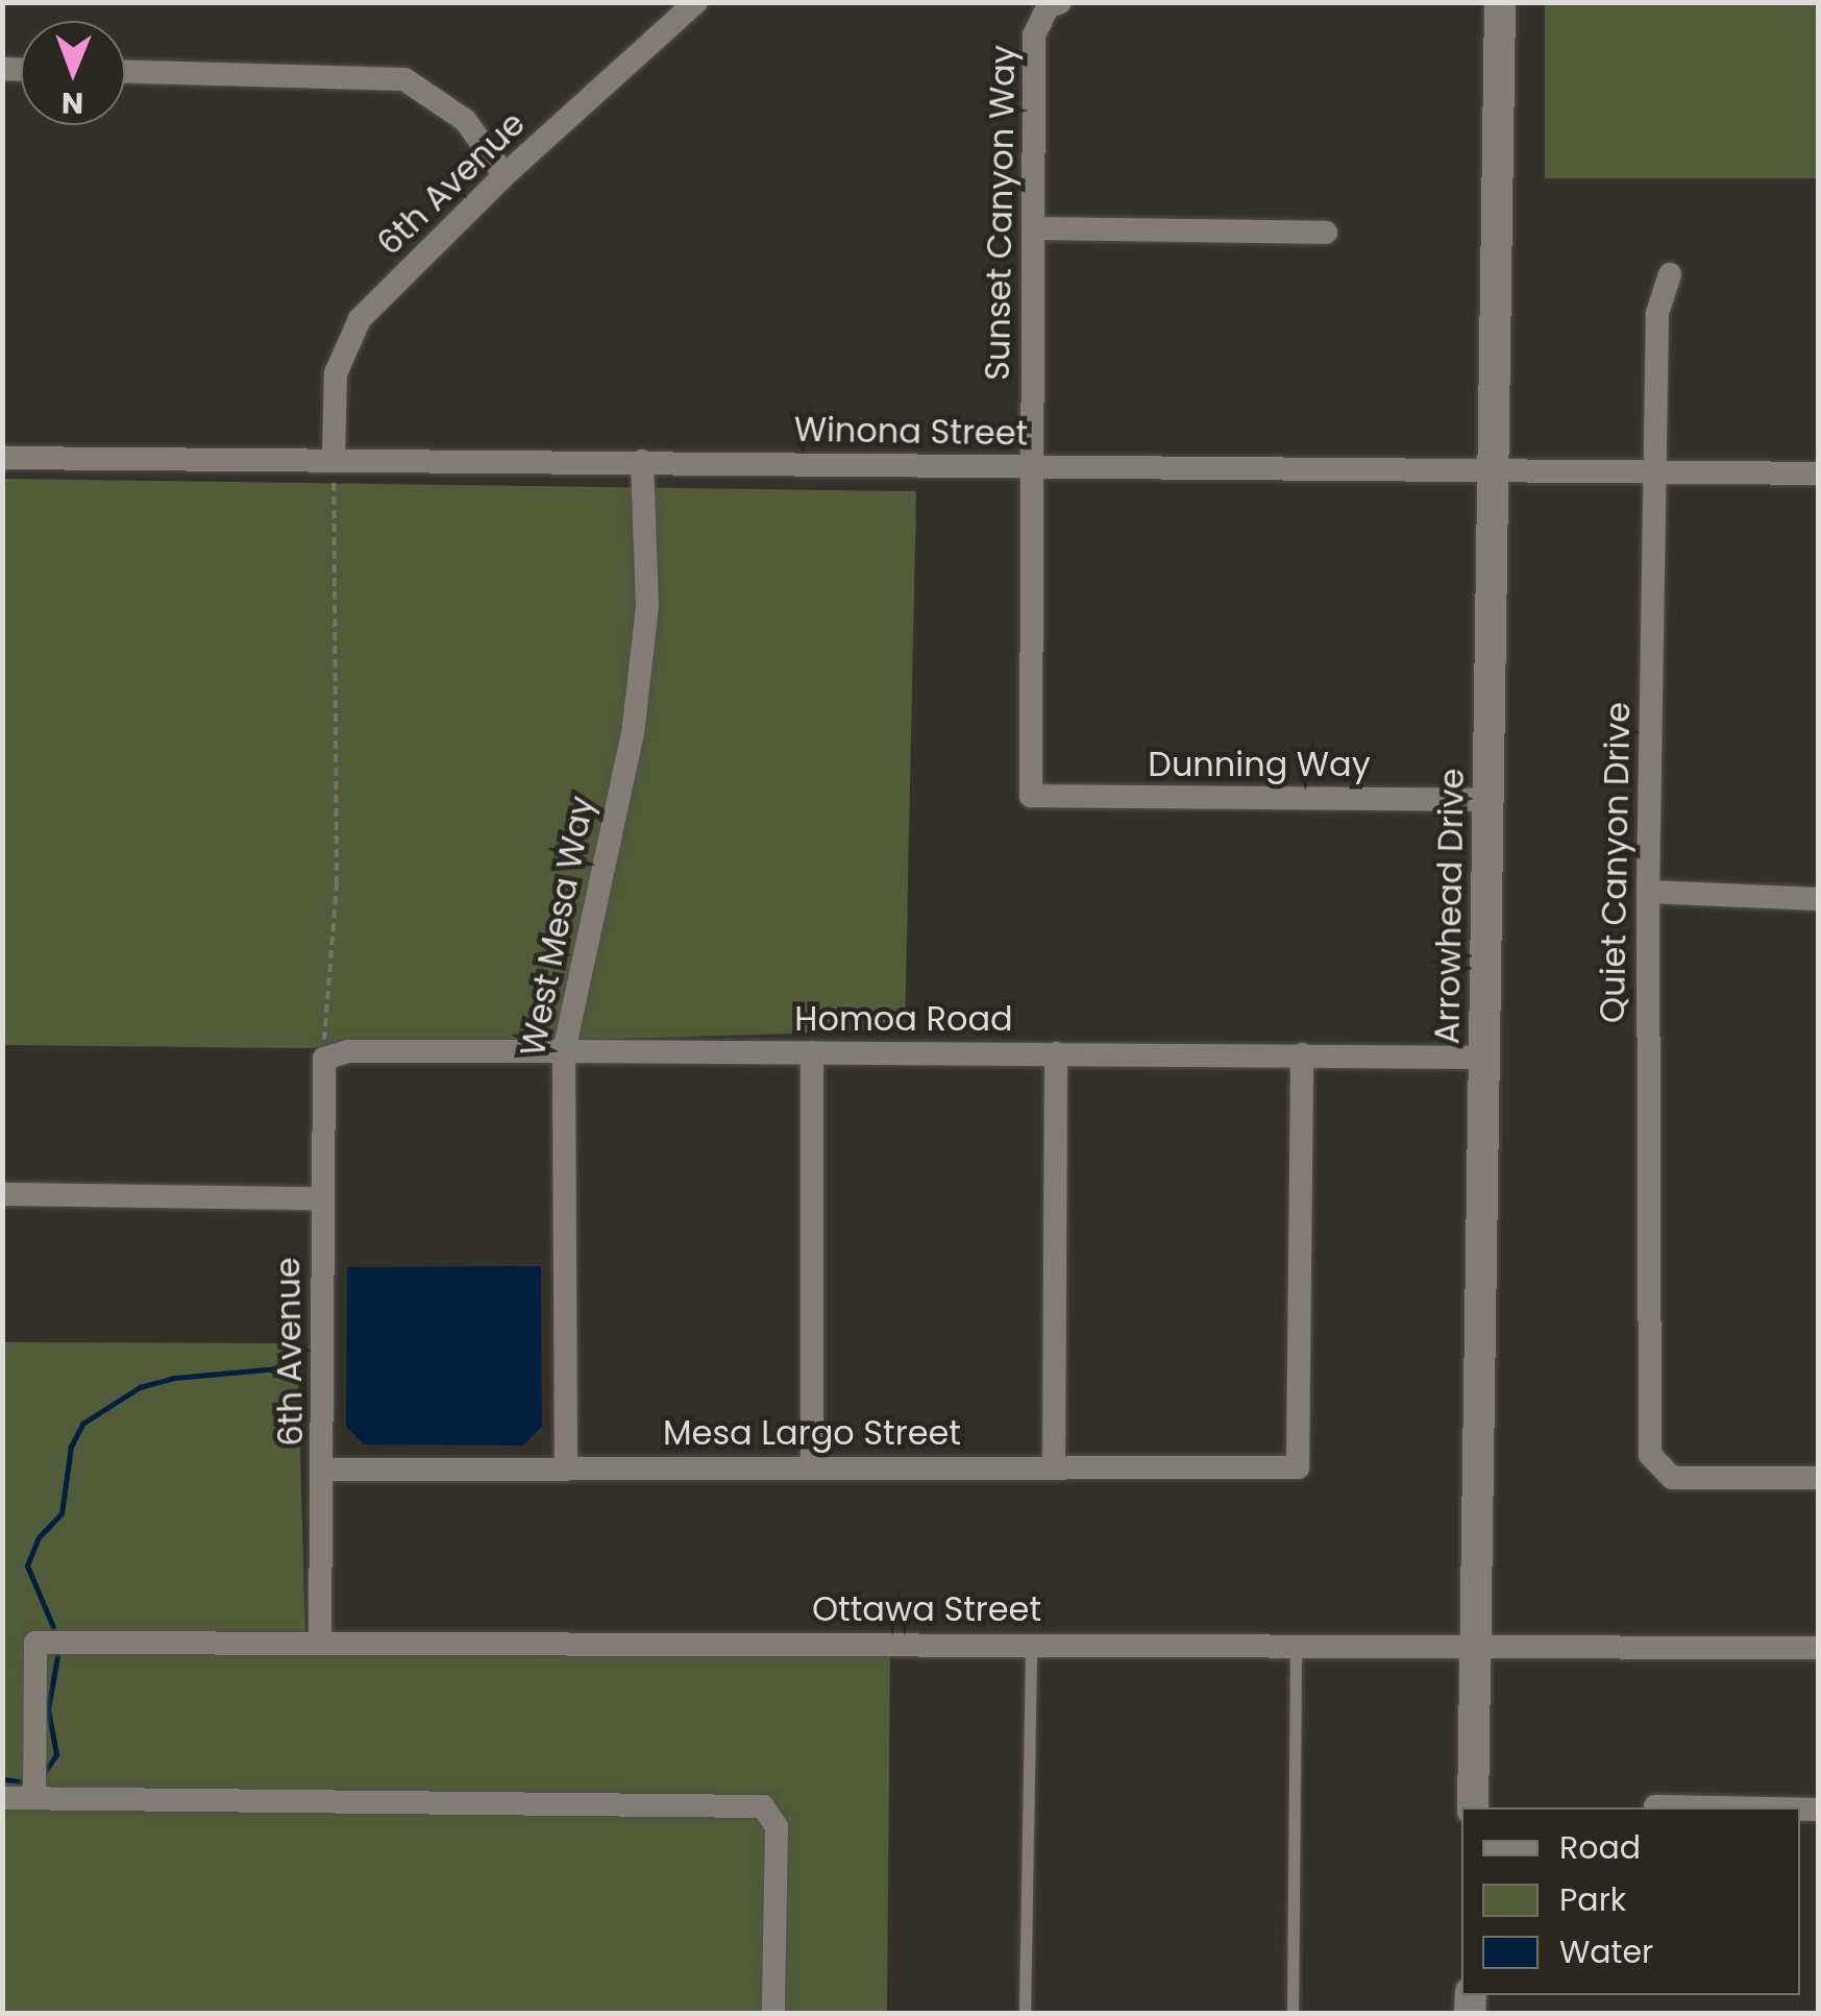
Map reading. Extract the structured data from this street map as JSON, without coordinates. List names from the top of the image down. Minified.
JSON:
{"streets":{"main road":["Arrowhead Drive"],"street":["6th Avenue","Sunset Canyon Way","Winona Street","Dunning Way","Quiet Canyon Drive","West Mesa Way","Homoa Road","Mesa Largo Street","Ottawa Street"]},"crossings":[["6th Avenue","Winona Street"],["6th Avenue","Homoa Road"],["6th Avenue","Mesa Largo Street"],["6th Avenue","Ottawa Street"],["Sunset Canyon Way","Winona Street"],["Sunset Canyon Way","Dunning Way"],["Winona Street","Quiet Canyon Drive"],["Winona Street","Arrowhead Drive"],["Winona Street","West Mesa Way"],["Dunning Way","Arrowhead Drive"],["Arrowhead Drive","Homoa Road"],["Arrowhead Drive","Ottawa Street"],["West Mesa Way","Homoa Road"],["West Mesa Way","Mesa Largo Street"],["Homoa Road","Mesa Largo Street"]],"legend":["Road","Park","Water"],"north":"bottom"}
